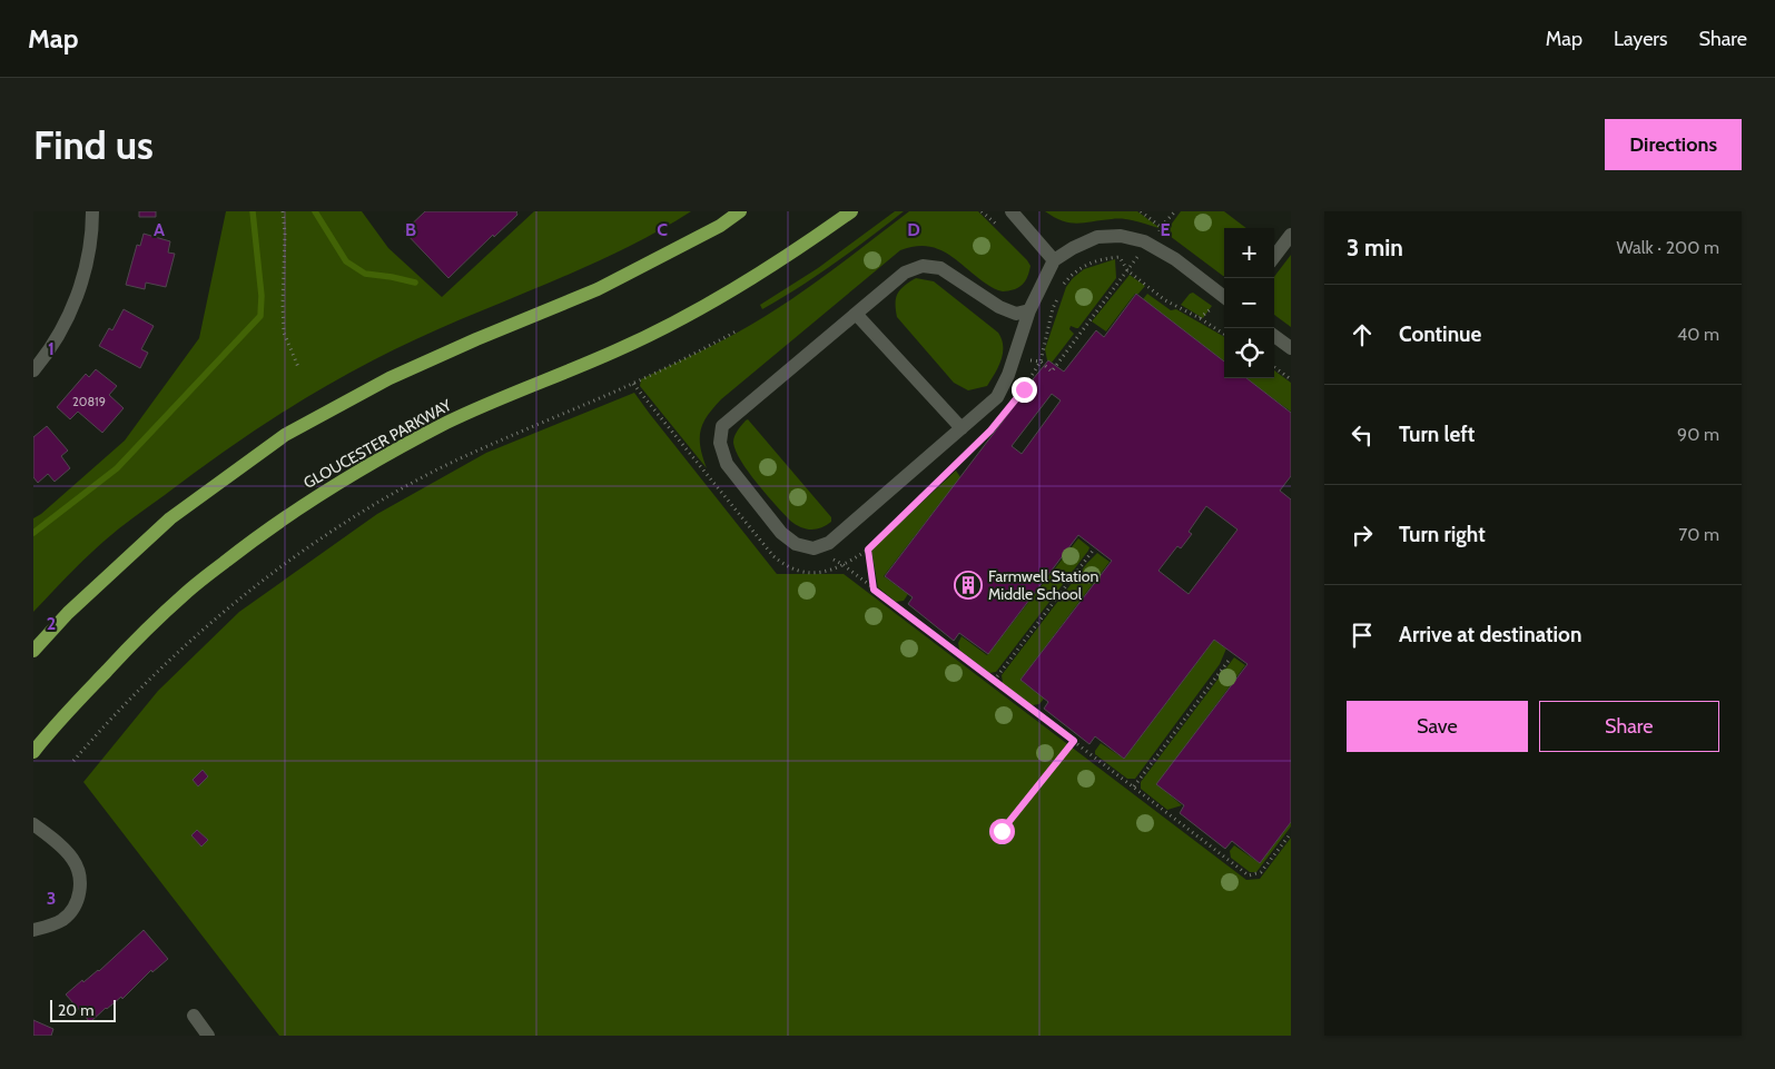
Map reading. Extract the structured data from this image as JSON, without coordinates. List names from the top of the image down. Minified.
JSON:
{"streets":{"main road":["GLOUCESTER PARKWAY"]},"places":{"building":["Farmwell Station Middle School"]},"house_numbers":["20819"],"scale_bar":"20 m","page":{"header":"Map","nav":["Map","Layers","Share"],"buttons":["Directions",["Save","Share"]],"title":"Find us","heading":["3 min","Walk · 200 m"],"map_buttons":["+","−"],"list":[["Continue","40 m"],["Turn left","90 m"],["Turn right","70 m"],"Arrive at destination"],"scale":"20 m"},"grid":{"columns":["A","B","C","D","E"],"rows":["1","2","3"]}}
